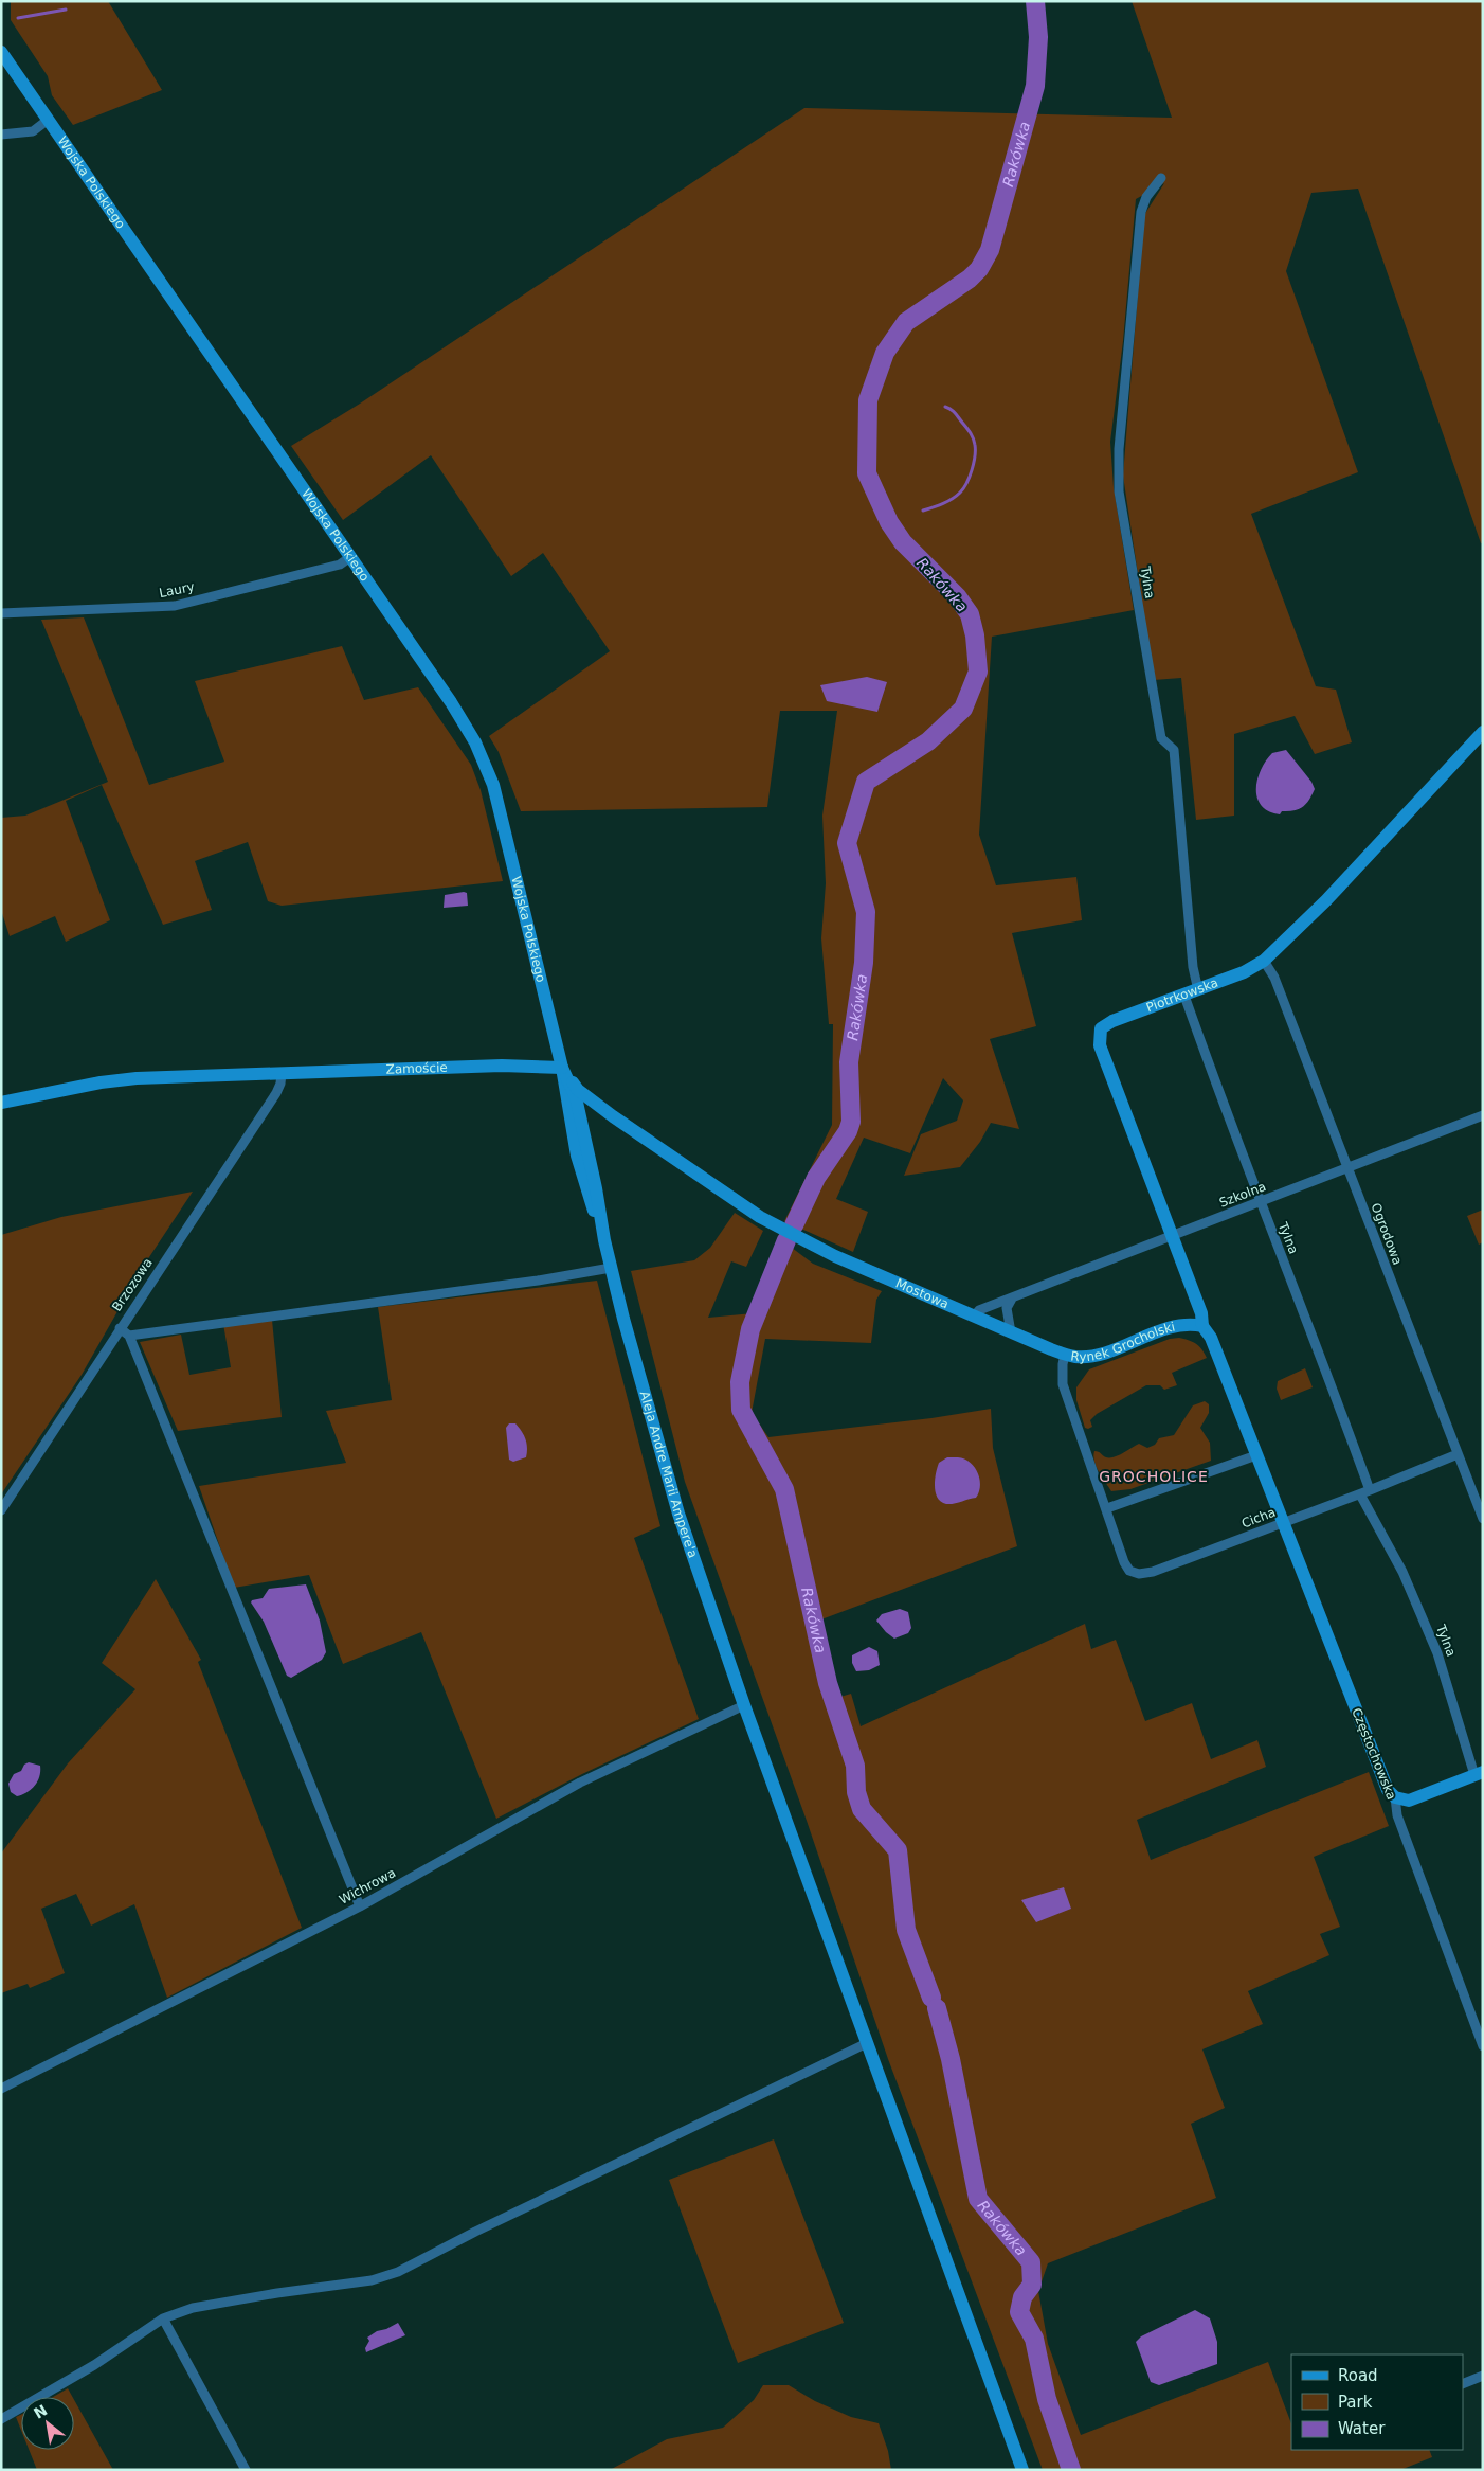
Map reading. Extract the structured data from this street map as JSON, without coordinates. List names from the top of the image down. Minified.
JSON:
{"streets":{"street":["Wojska Polskiego","Tylna","Laury","Piotrkowska","Zamoście","Szkolna","Ogrodowa","Brzozowa","Mostowa","Rynek Grocholski","Aleja Andre Marii Ampere'a","Cicha","Częstochowska","Wichrowa"]},"crossings":[["Wojska Polskiego","Laury"],["Wojska Polskiego","Zamoście"],["Wojska Polskiego","Aleja Andre Marii Ampere'a"],["Tylna","Piotrkowska"],["Tylna","Szkolna"],["Tylna","Cicha"],["Piotrkowska","Szkolna"],["Piotrkowska","Ogrodowa"],["Piotrkowska","Rynek Grocholski"],["Zamoście","Brzozowa"],["Zamoście","Aleja Andre Marii Ampere'a"],["Szkolna","Ogrodowa"],["Szkolna","Mostowa"],["Ogrodowa","Cicha"],["Mostowa","Rynek Grocholski"],["Rynek Grocholski","Cicha"],["Aleja Andre Marii Ampere'a","Wichrowa"],["Cicha","Częstochowska"]],"districts":["GROCHOLICE"],"water":["Rakówka"],"legend":["Road","Park","Water"],"north":"top left"}
